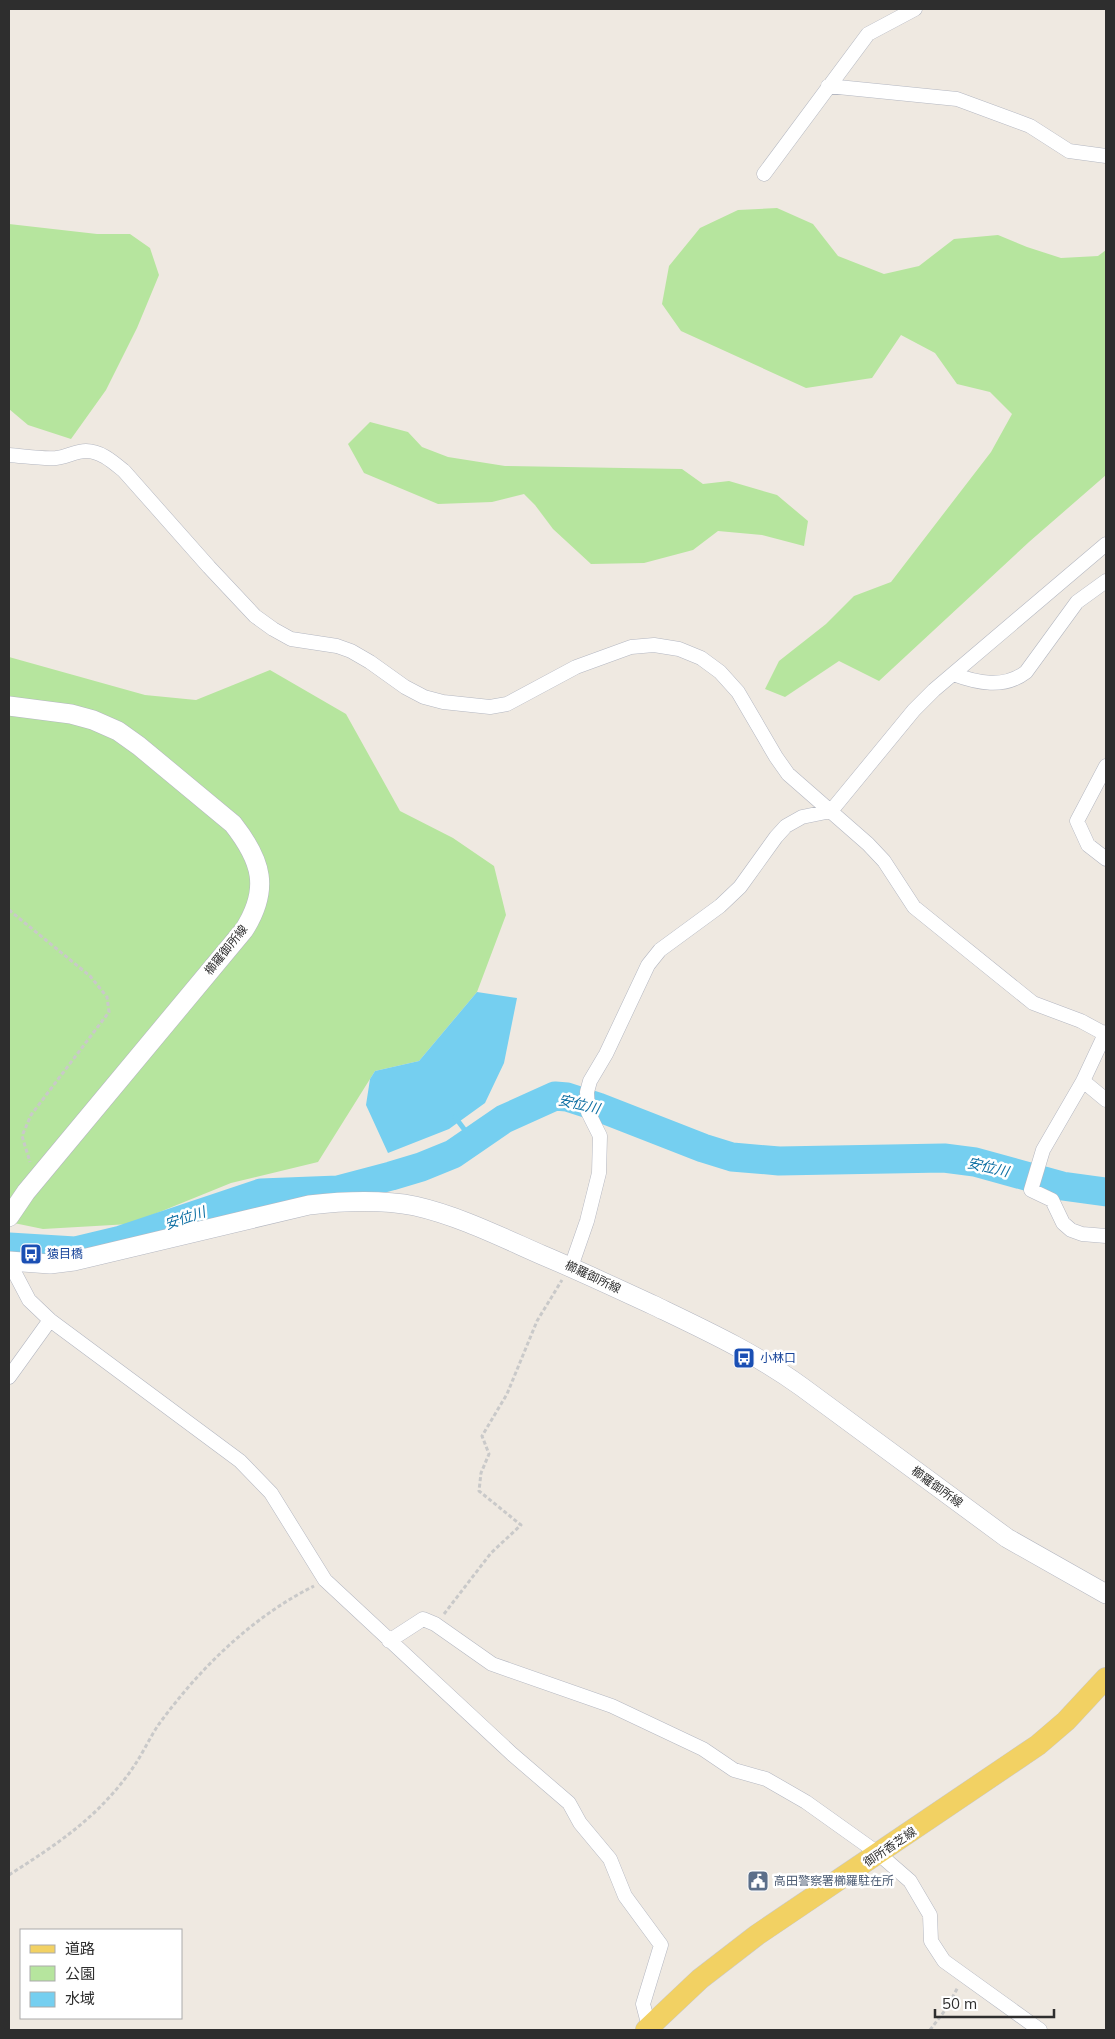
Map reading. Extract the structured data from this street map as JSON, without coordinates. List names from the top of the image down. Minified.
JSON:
{"streets":{"main road":["櫛羅御所線","御所香芝線"]},"water":["安位川"],"places":{"bus stop":["猿目橋","小林口"],"public building":["高田警察署櫛羅駐在所"]},"legend":["道路","公園","水域"],"scale_bar":"50 m"}
